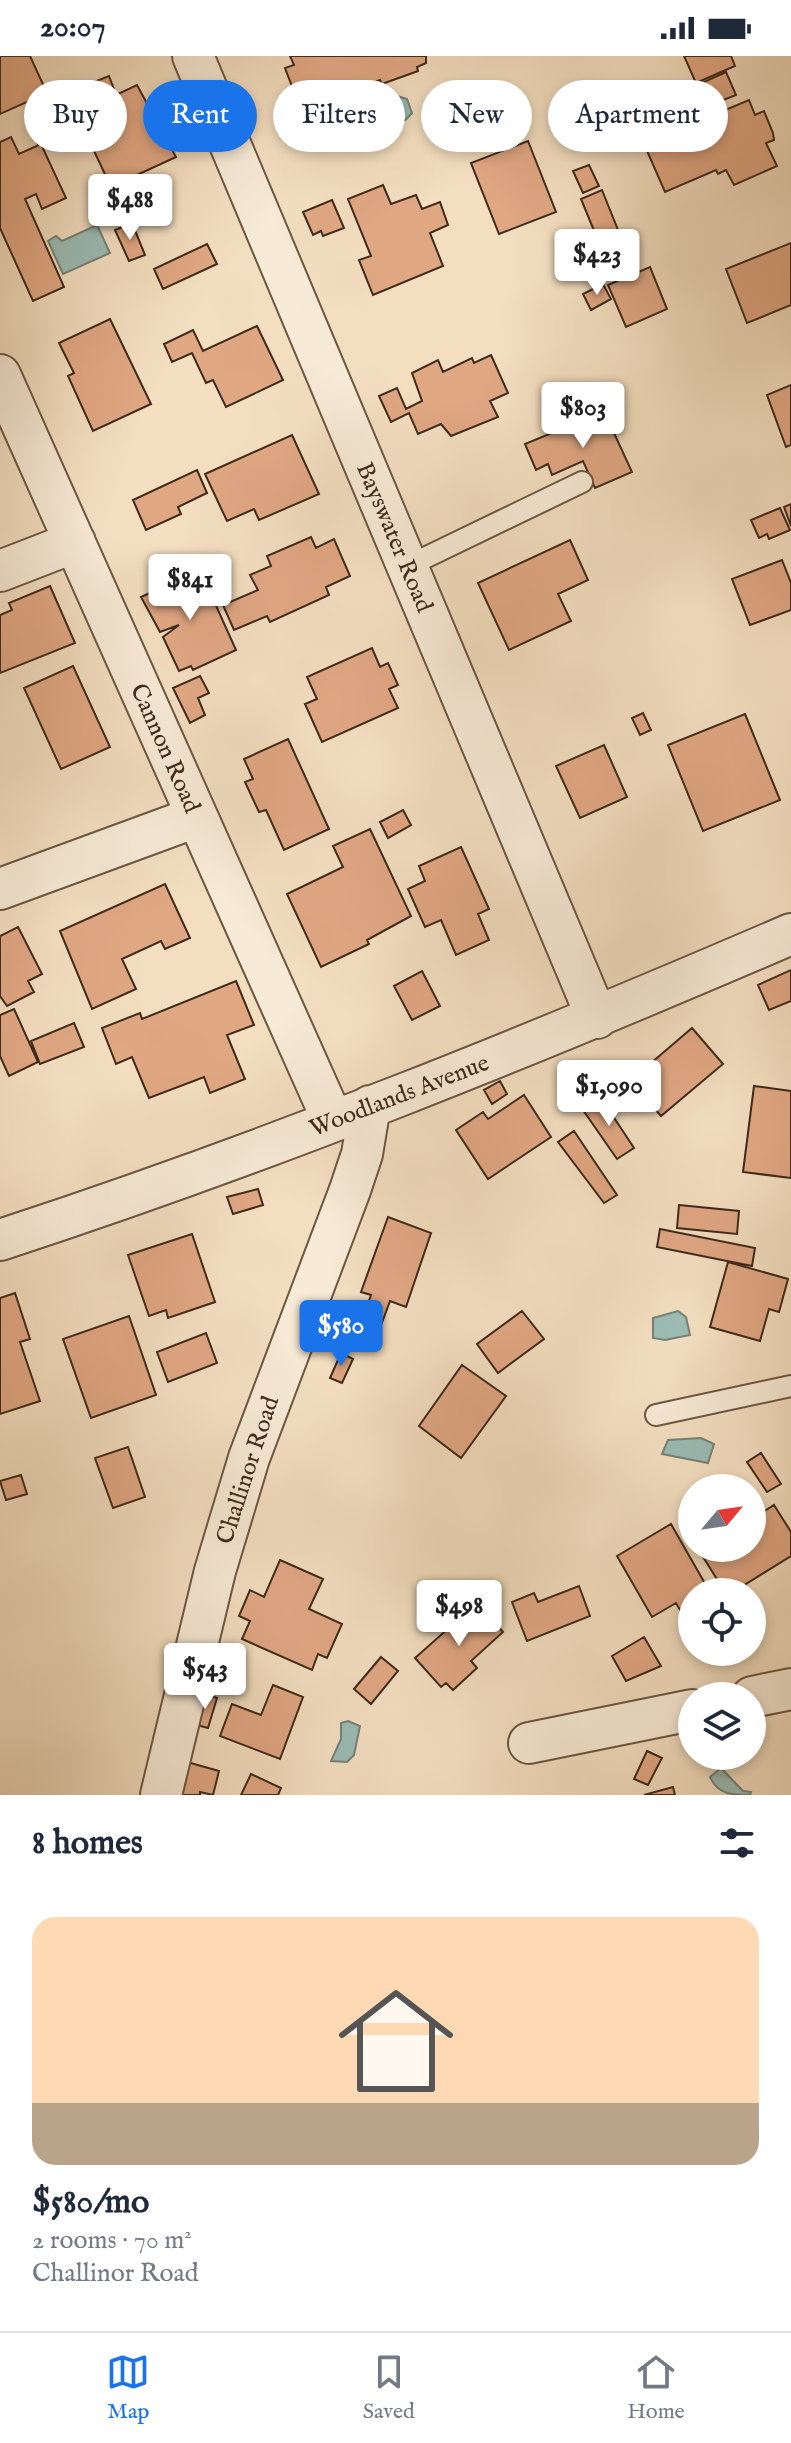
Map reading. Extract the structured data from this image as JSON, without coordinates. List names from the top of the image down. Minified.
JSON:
{"streets":{"street":["Bayswater Road","Cannon Road","Woodlands Avenue","Challinor Road"]},"crossings":[["Bayswater Road","Woodlands Avenue"],["Cannon Road","Woodlands Avenue"],["Woodlands Avenue","Challinor Road"]],"north":"top right","page":{"status":"20:07","chip":["Buy","Rent","Filters","New","Apartment"],"price":["$488","$423","$803","$841","$1,090","$580","$498","$543"],"heading":"8 homes","list":[{"name":"$580/mo","note":"2 rooms · 70 m² · Challinor Road"}],"tabs":["Map","Saved","Home"]}}
